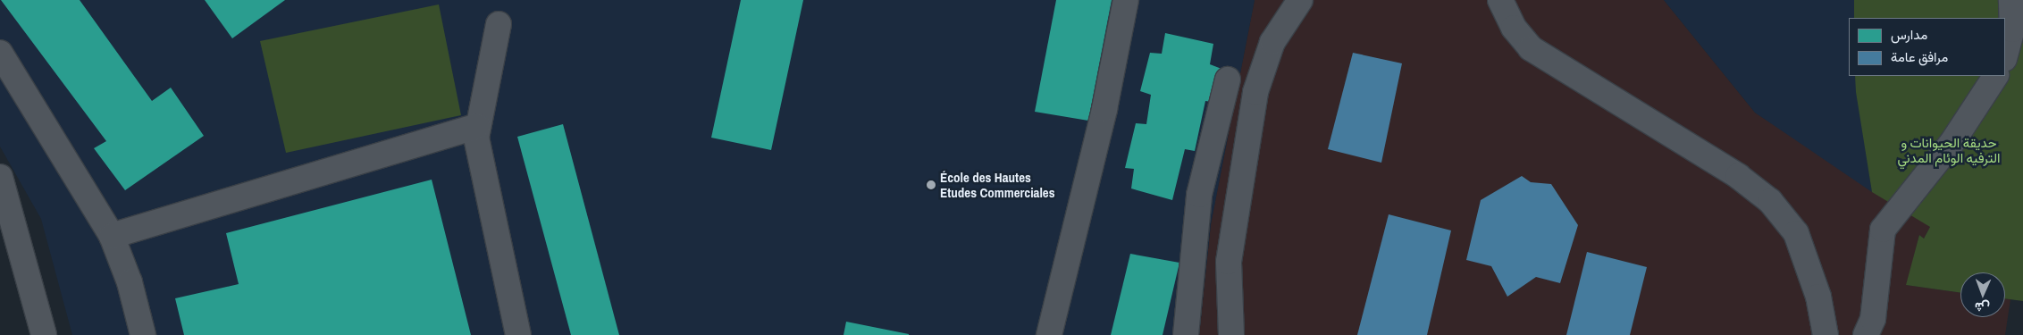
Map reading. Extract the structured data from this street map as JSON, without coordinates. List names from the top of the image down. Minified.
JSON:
{"parks":["حديقة الحيوانات و الترفيه الوئام المدني"],"places":["École des Hautes Etudes Commerciales"],"legend":["مدارس","مرافق عامة"],"north":"bottom"}
